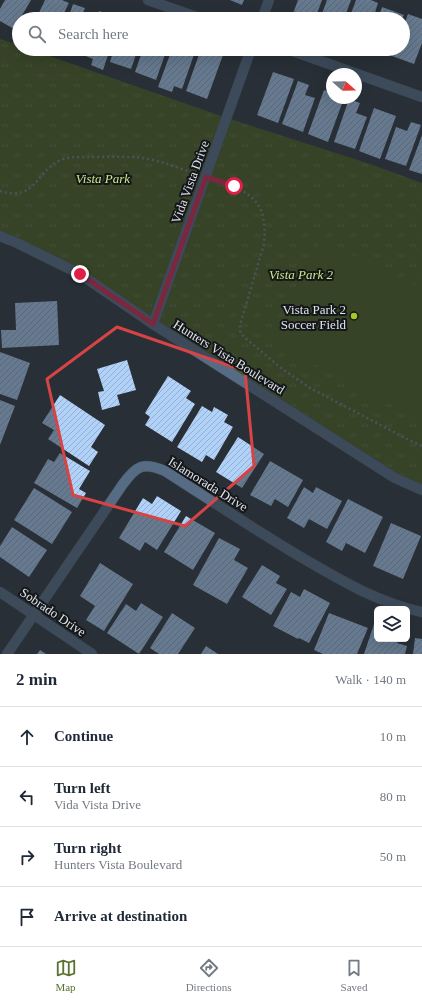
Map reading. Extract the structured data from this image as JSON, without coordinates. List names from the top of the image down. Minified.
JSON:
{"streets":{"street":["Vida Vista Drive","Hunters Vista Boulevard","Islamorada Drive","Sobrado Drive"]},"crossings":[["Vida Vista Drive","Hunters Vista Boulevard"],["Islamorada Drive","Sobrado Drive"]],"parks":["Vista Park","Vista Park 2"],"places":["Vista Park 2 Soccer Field"],"north":"right","page":{"search":"Search here","heading":["2 min","Walk · 140 m"],"list":[["Continue","10 m"],["Turn left","Vida Vista Drive","80 m"],["Turn right","Hunters Vista Boulevard","50 m"],"Arrive at destination"],"nav":["Map","Directions","Saved"]}}
